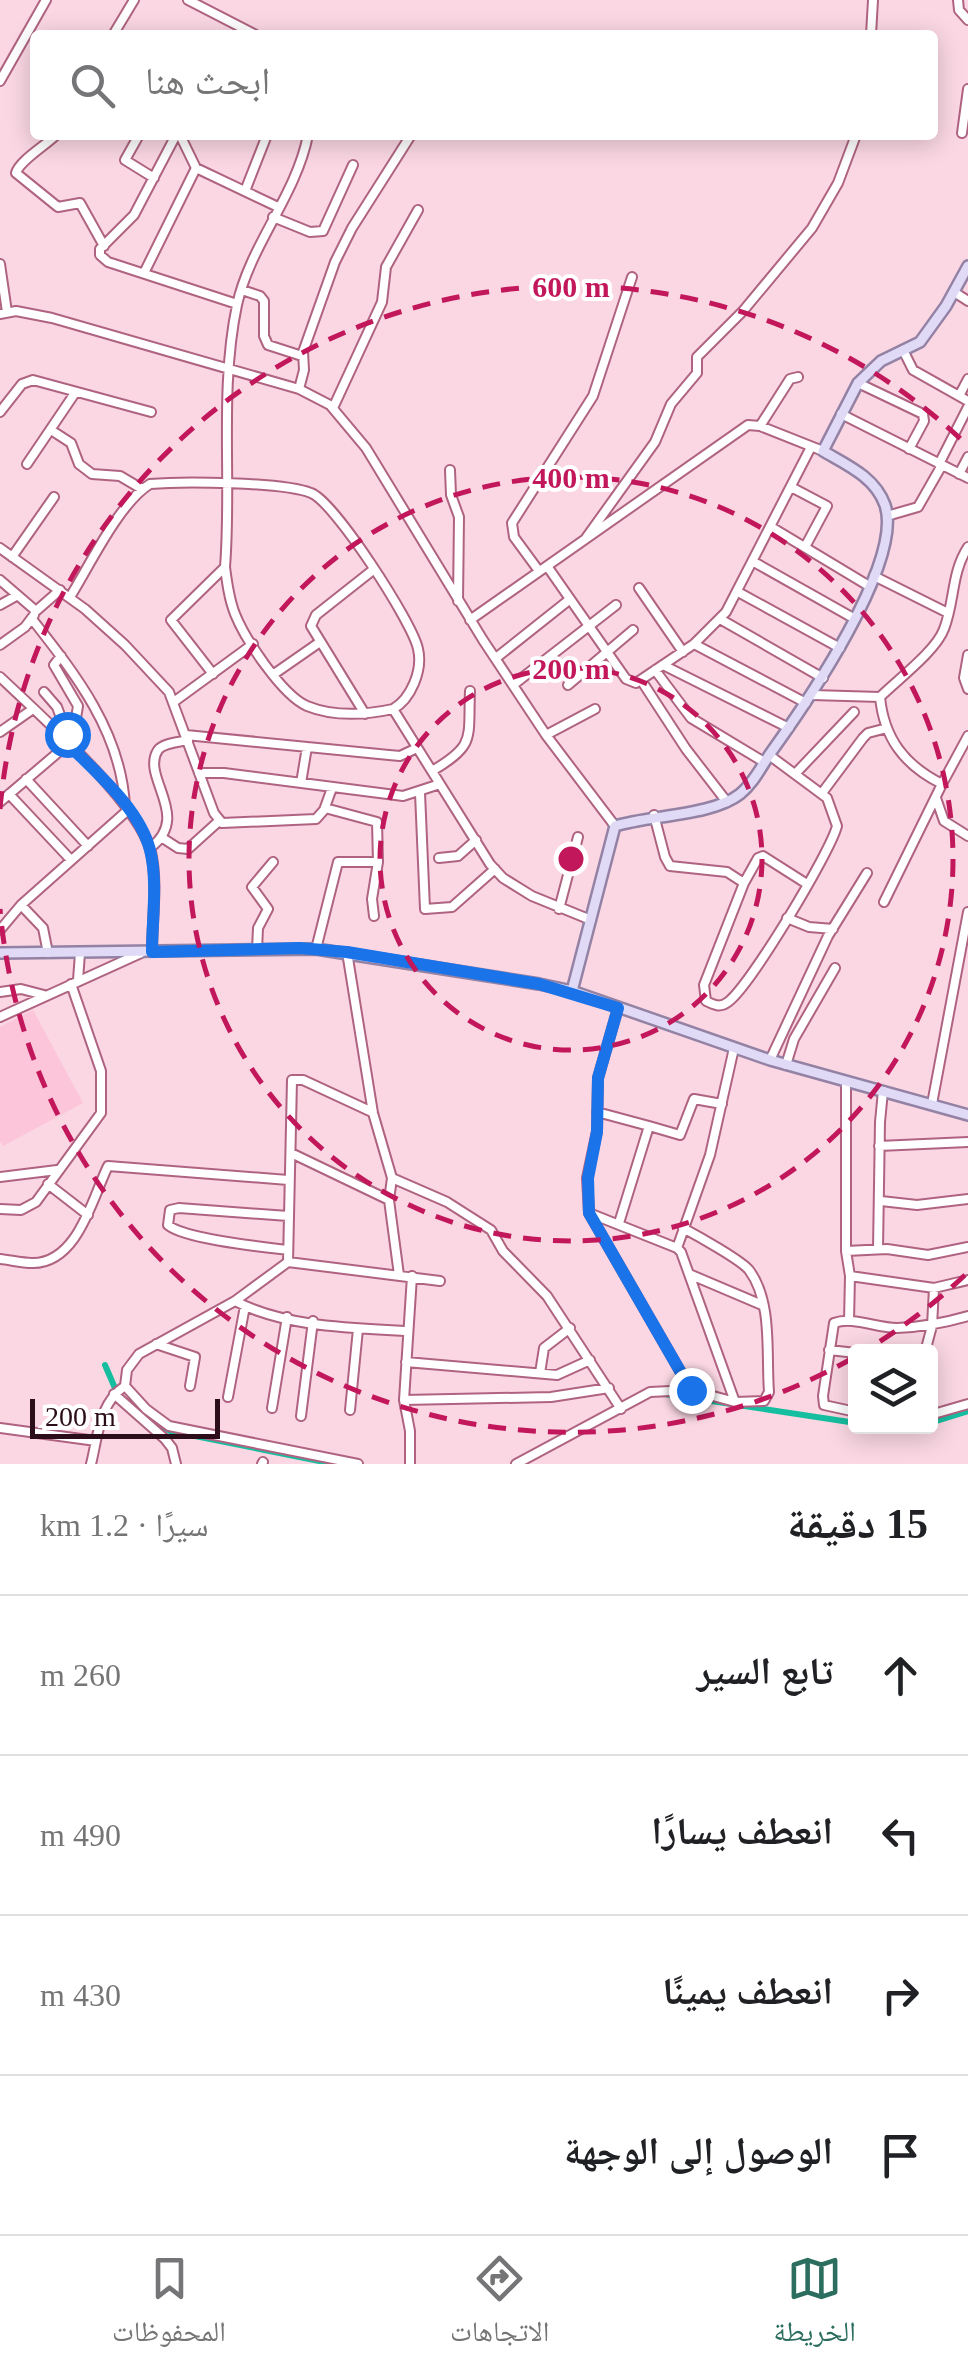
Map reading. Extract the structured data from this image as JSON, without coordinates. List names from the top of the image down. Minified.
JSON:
{"scale_bar":"200 m","page":{"search":"ابحث هنا","scale":"200 m","heading":["15 دقيقة","سيرًا · 1.2 km"],"list":[["تابع السير","260 m"],["انعطف يسارًا","490 m"],["انعطف يمينًا","430 m"],"الوصول إلى الوجهة"],"nav":["الخريطة","الاتجاهات","المحفوظات"]},"rings":["600 m","400 m","200 m"]}
